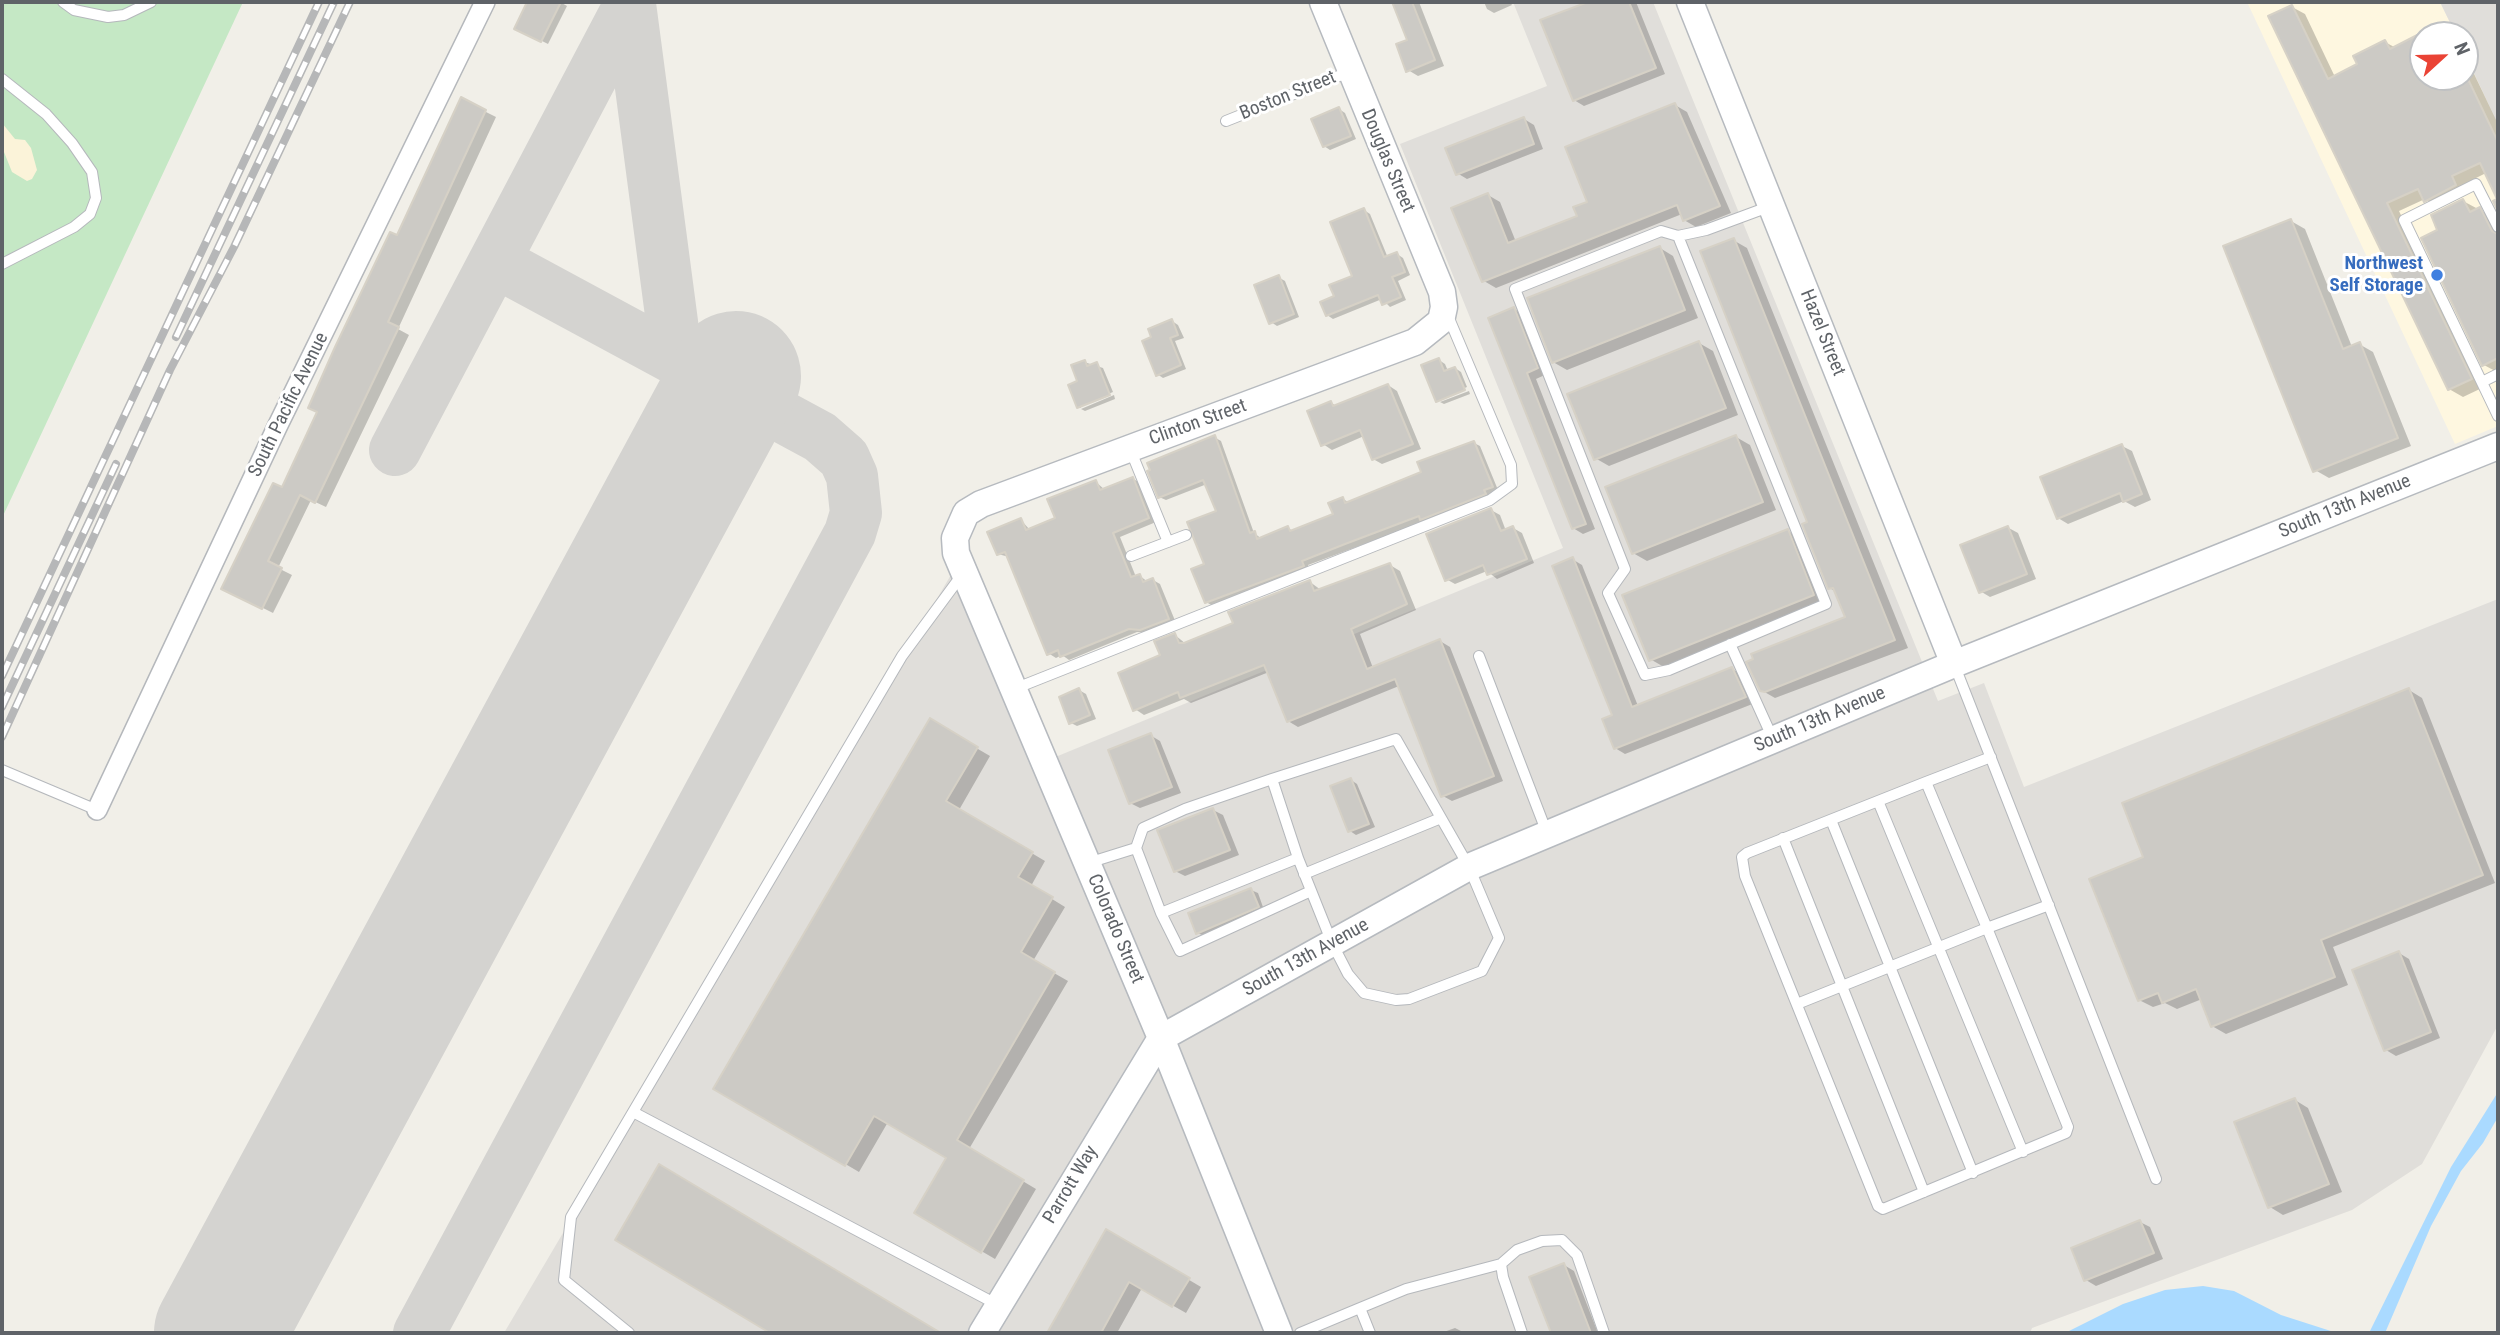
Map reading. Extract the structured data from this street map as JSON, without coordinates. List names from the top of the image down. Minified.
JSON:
{"streets":{"street":["Douglas Street","Hazel Street","South Pacific Avenue","Clinton Street","South 13th Avenue","Colorado Street","Parrott Way"],"lane":["Boston Street"]},"crossings":[["Boston Street","Douglas Street"],["Douglas Street","Clinton Street"],["Hazel Street","South 13th Avenue"],["Clinton Street","Colorado Street"],["South 13th Avenue","Colorado Street"],["South 13th Avenue","Parrott Way"],["Colorado Street","Parrott Way"]],"places":["Northwest Self Storage"],"north":"right"}
